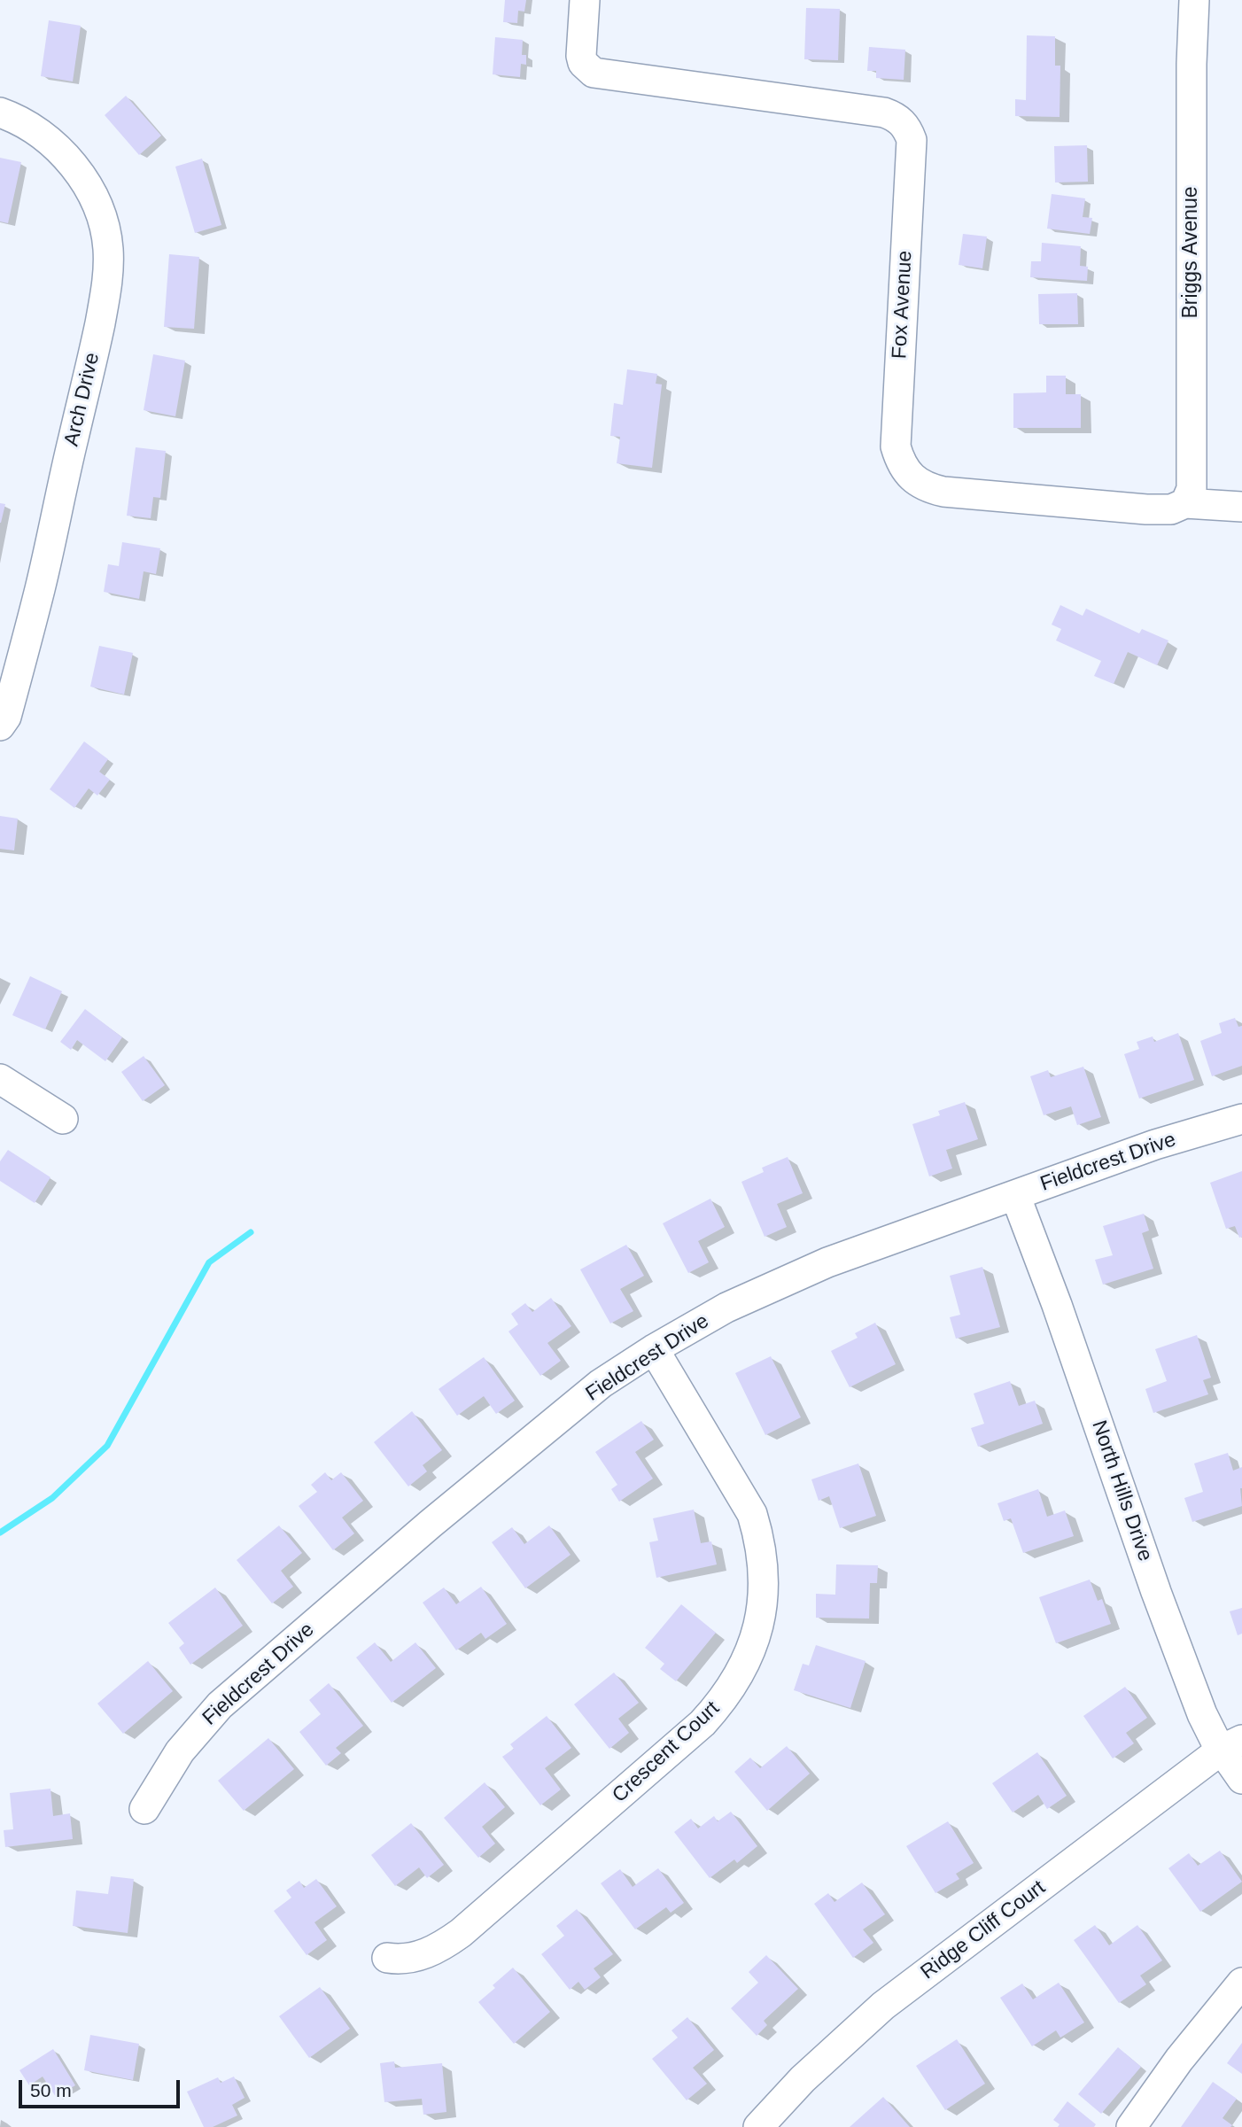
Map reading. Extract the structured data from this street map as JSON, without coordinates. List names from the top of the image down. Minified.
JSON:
{"streets":{"street":["Briggs Avenue","Fox Avenue","Arch Drive","Fieldcrest Drive","North Hills Drive","Crescent Court","Ridge Cliff Court"]},"crossings":[["Briggs Avenue","Fox Avenue"],["Fieldcrest Drive","North Hills Drive"],["Fieldcrest Drive","Crescent Court"],["North Hills Drive","Ridge Cliff Court"]],"scale_bar":"50 m"}
